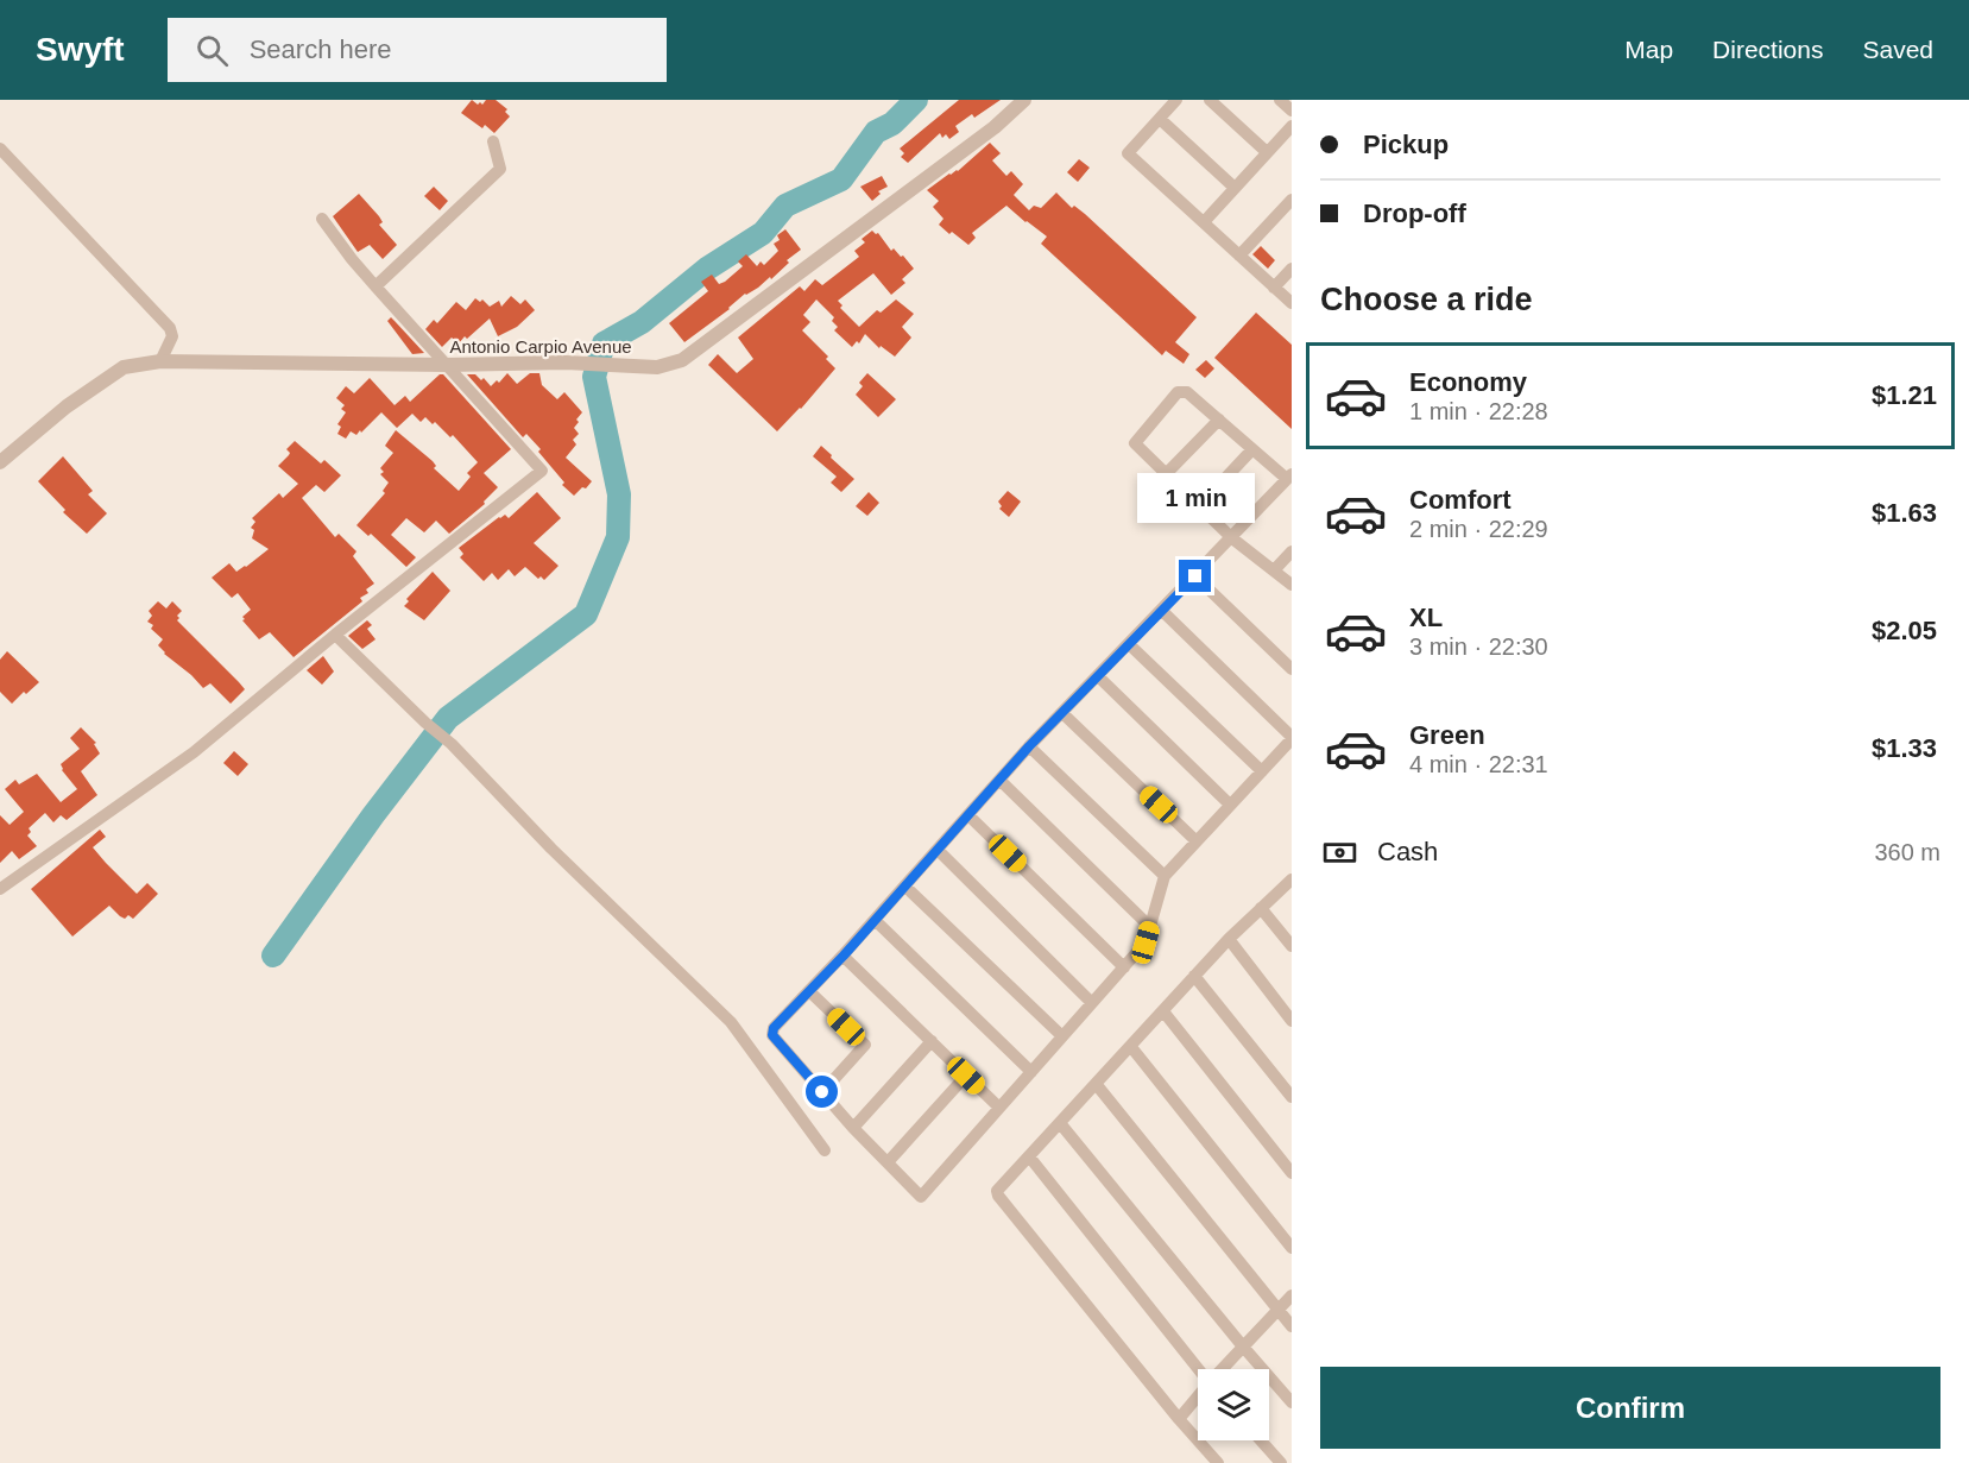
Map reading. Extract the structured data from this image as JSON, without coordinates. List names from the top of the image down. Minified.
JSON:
{"streets":{"street":["Antonio Carpio Avenue"]},"page":{"header":"Swyft","search":"Search here","nav":["Map","Directions","Saved"],"banner":["Pickup","Drop-off"],"heading":"Choose a ride","list":[{"name":"Economy","note":"1 min · 22:28","value":"$1.21"},{"name":"Comfort","note":"2 min · 22:29","value":"$1.63"},{"name":"XL","note":"3 min · 22:30","value":"$2.05"},{"name":"Green","note":"4 min · 22:31","value":"$1.33"}],"bubble":"1 min","pay":["Cash","360 m"],"buttons":"Confirm"}}
